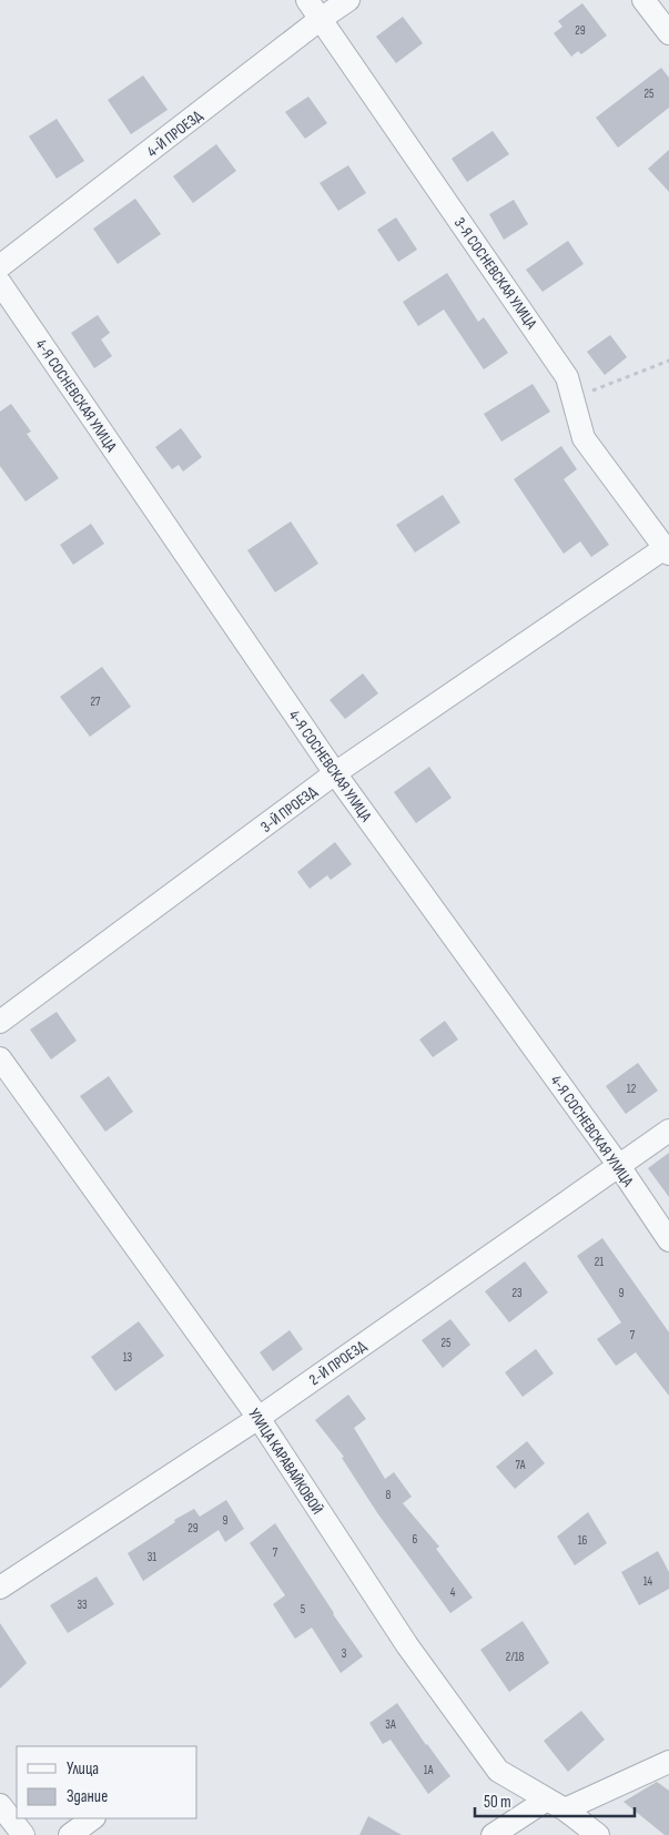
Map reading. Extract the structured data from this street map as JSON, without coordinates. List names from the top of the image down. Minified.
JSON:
{"streets":{"street":["4-Й ПРОЕЗД","3-Я СОСНЕВСКАЯ УЛИЦА","4-Я СОСНЕВСКАЯ УЛИЦА","3-Й ПРОЕЗД","2-Й ПРОЕЗД","УЛИЦА КАРАВАЙКОВОЙ"]},"crossings":[["4-Й ПРОЕЗД","3-Я СОСНЕВСКАЯ УЛИЦА"],["3-Я СОСНЕВСКАЯ УЛИЦА","3-Й ПРОЕЗД"],["4-Я СОСНЕВСКАЯ УЛИЦА","3-Й ПРОЕЗД"],["4-Я СОСНЕВСКАЯ УЛИЦА","2-Й ПРОЕЗД"],["2-Й ПРОЕЗД","УЛИЦА КАРАВАЙКОВОЙ"]],"house_numbers":["29","25","27","12","21","23","9","7","25","13","7А","8","9","29","6","16","7","31","14","4","33","5","3","2/18","3А","1А"],"legend":["Улица","Здание"],"scale_bar":"50 m"}
